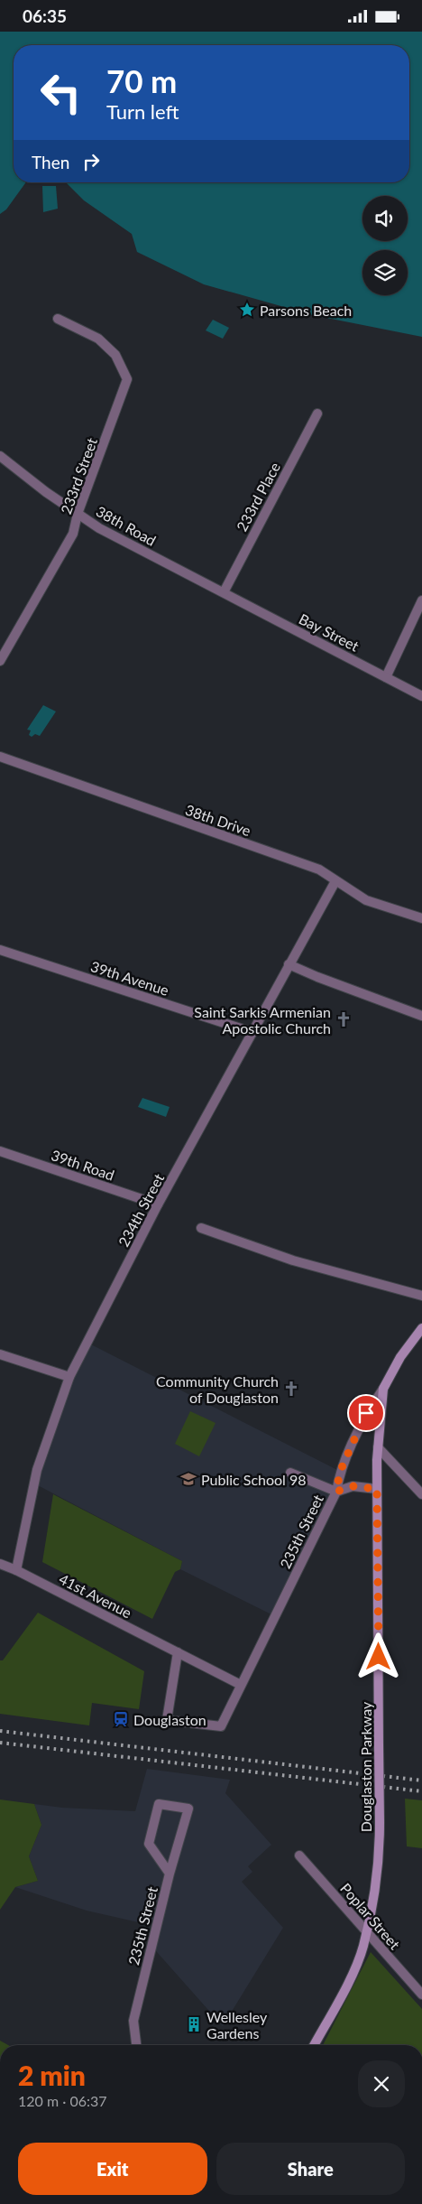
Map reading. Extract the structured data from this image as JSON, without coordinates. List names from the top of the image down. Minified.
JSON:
{"streets":{"main road":["235th Street","Douglaston Parkway"],"street":["233rd Street","233rd Place","38th Road","Bay Street","38th Drive","39th Avenue","39th Road","234th Street","41st Avenue","Poplar Street"]},"crossings":[["233rd Street","38th Road"],["233rd Place","38th Road"],["233rd Place","Bay Street"],["38th Road","Bay Street"],["38th Drive","234th Street"],["39th Avenue","234th Street"],["39th Road","234th Street"],["234th Street","41st Avenue"],["235th Street","41st Avenue"],["235th Street","Douglaston Parkway"],["Douglaston Parkway","Poplar Street"]],"places":{"place":["Parsons Beach"],"church":["Saint Sarkis Armenian Apostolic Church","Community Church of Douglaston"],"school or university":["Public School 98"],"station":["Douglaston"],"building":["Wellesley Gardens"]},"page":{"status":"06:35","turn":["70 m","Turn left"],"then":"Then","heading":["2 min","120 m · 06:37"],"buttons":["Exit","Share"]}}
